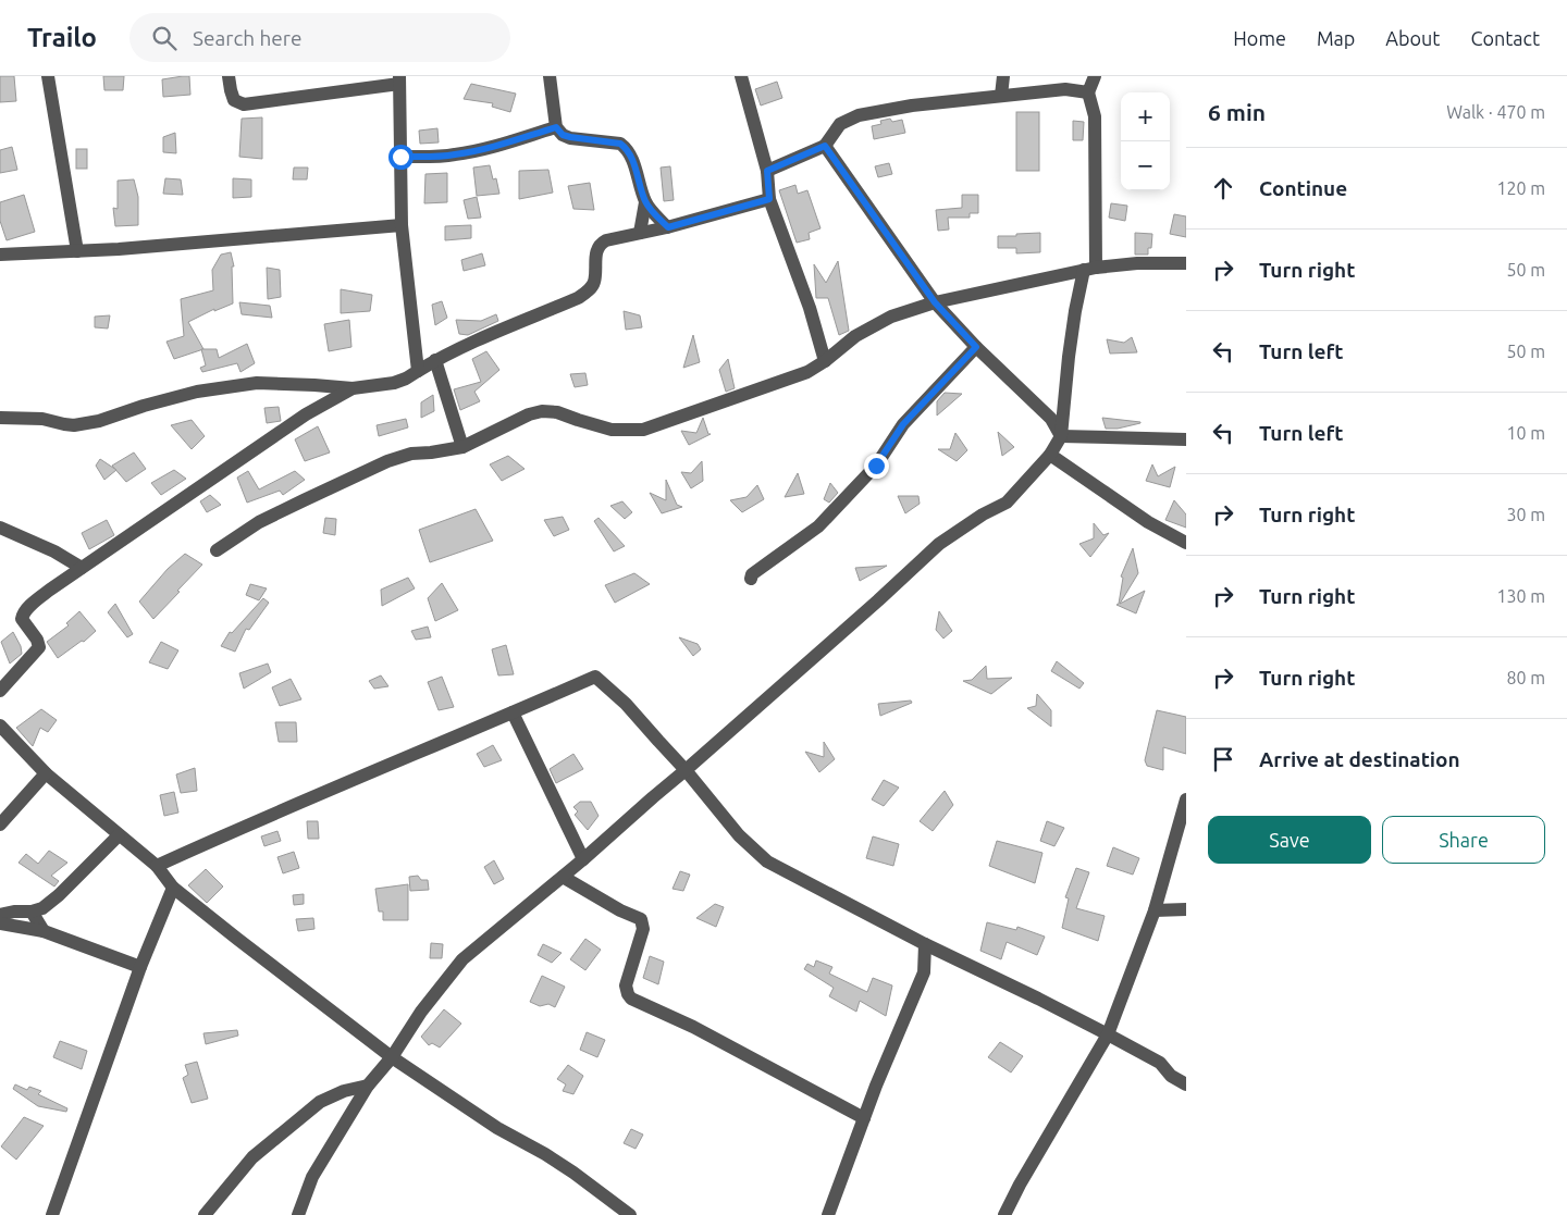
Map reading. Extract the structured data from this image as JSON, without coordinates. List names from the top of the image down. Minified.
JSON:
{"page":{"header":"Trailo","search":"Search here","nav":["Home","Map","About","Contact"],"heading":["6 min","Walk · 470 m"],"map_buttons":["+","−"],"list":[["Continue","120 m"],["Turn right","50 m"],["Turn left","50 m"],["Turn left","10 m"],["Turn right","30 m"],["Turn right","130 m"],["Turn right","80 m"],"Arrive at destination"],"buttons":["Save","Share"]}}
